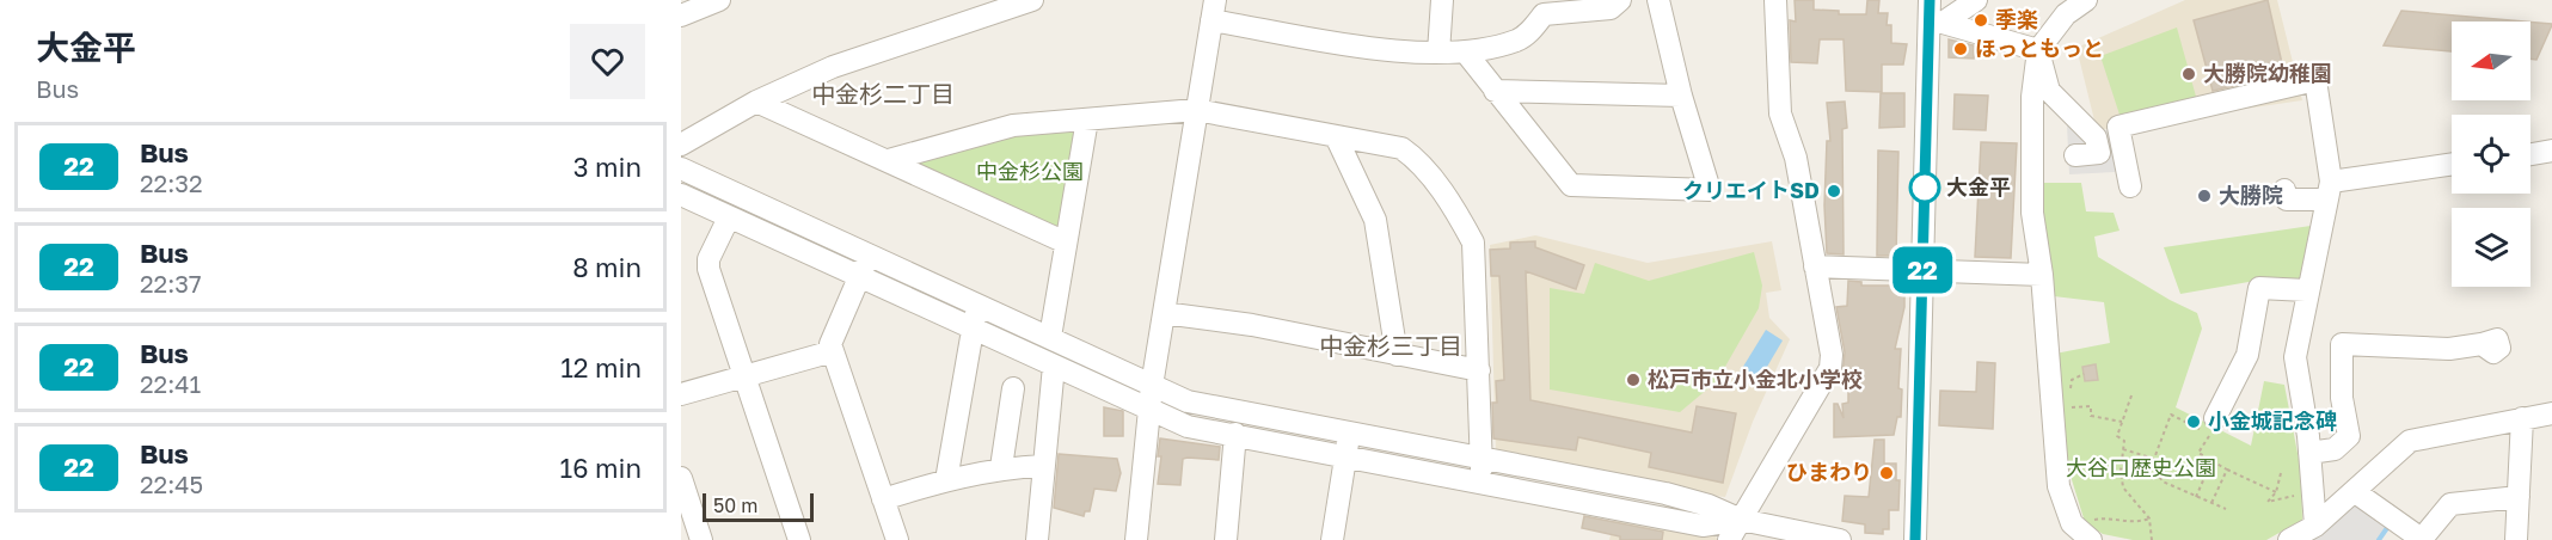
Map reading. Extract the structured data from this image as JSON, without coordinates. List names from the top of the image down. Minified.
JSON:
{"districts":["中金杉二丁目","中金杉三丁目"],"parks":["中金杉公園","大谷口歴史公園"],"places":["季楽","ほっともっと","大勝院幼稚園","大金平","クリエイトSD","大勝院","松戸市立小金北小学校","小金城記念碑","ひまわり"],"lines":["bus line 22"],"scale_bar":"50 m","north":"left","page":{"heading":["大金平","Bus"],"on_map":"22","list":[{"mark":"22","name":"Bus","note":"22:32","value":"3 min"},{"mark":"22","name":"Bus","note":"22:37","value":"8 min"},{"mark":"22","name":"Bus","note":"22:41","value":"12 min"},{"mark":"22","name":"Bus","note":"22:45","value":"16 min"}],"scale":"50 m"}}
